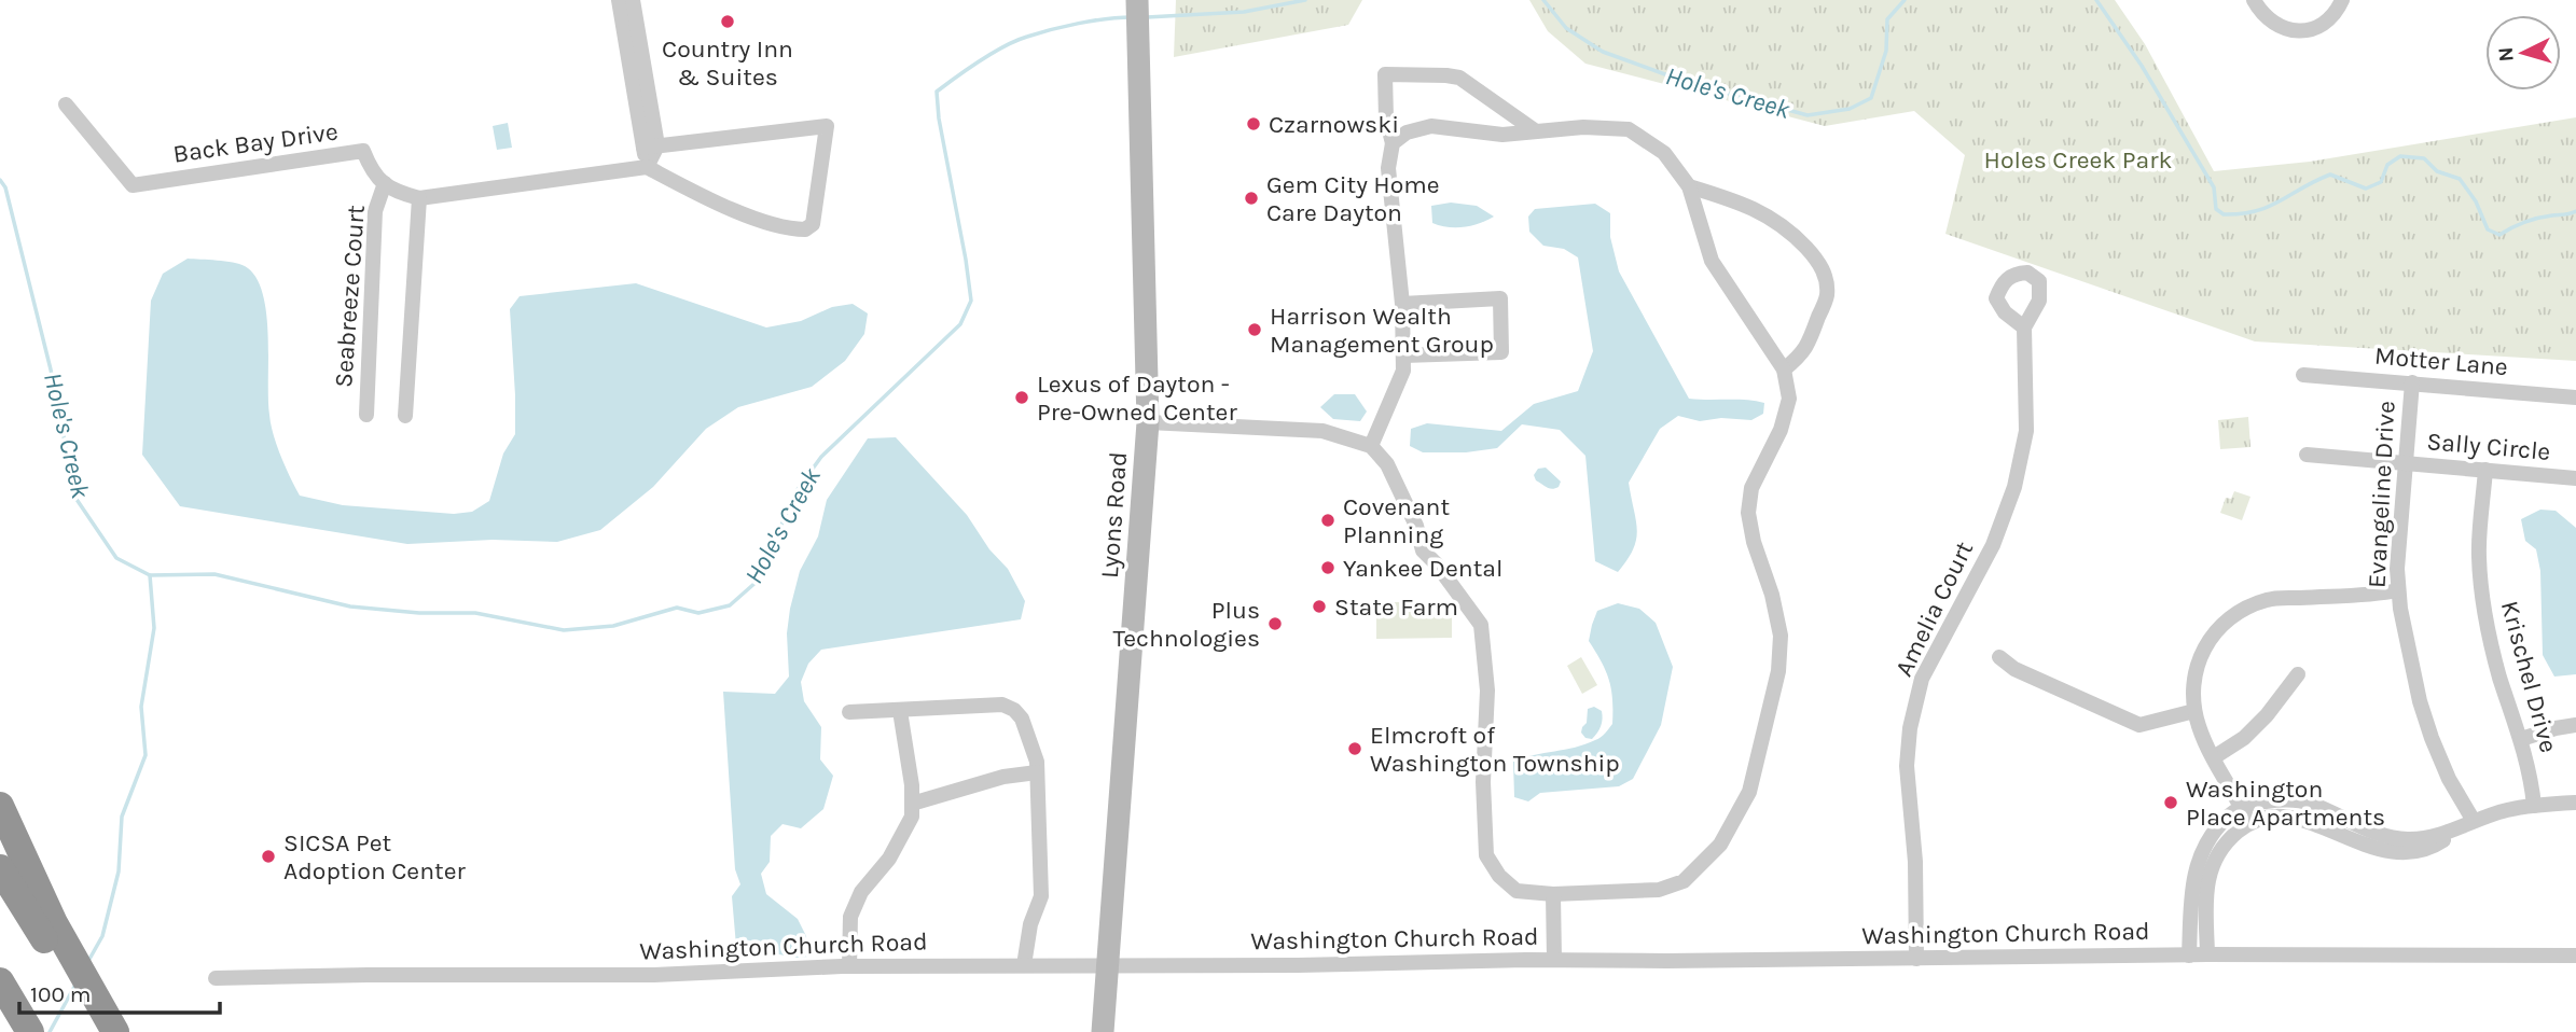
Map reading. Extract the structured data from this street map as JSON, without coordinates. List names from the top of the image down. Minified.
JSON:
{"streets":{"main road":["Lyons Road"],"street":["Back Bay Drive","Seabreeze Court","Motter Lane","Sally Circle","Evangeline Drive","Amelia Court","Krischel Drive","Washington Church Road"]},"crossings":[["Back Bay Drive","Seabreeze Court"],["Motter Lane","Evangeline Drive"],["Sally Circle","Evangeline Drive"],["Sally Circle","Krischel Drive"],["Lyons Road","Washington Church Road"],["Amelia Court","Washington Church Road"]],"water":["Hole's Creek"],"parks":["Holes Creek Park"],"places":["Country Inn & Suites","Czarnowski","Gem City Home Care Dayton","Harrison Wealth Management Group","Lexus of Dayton - Pre-Owned Center","Covenant Planning","Yankee Dental","State Farm","Plus Technologies","Elmcroft of Washington Township","Washington Place Apartments","SICSA Pet Adoption Center"],"scale_bar":"100 m","north":"left"}
